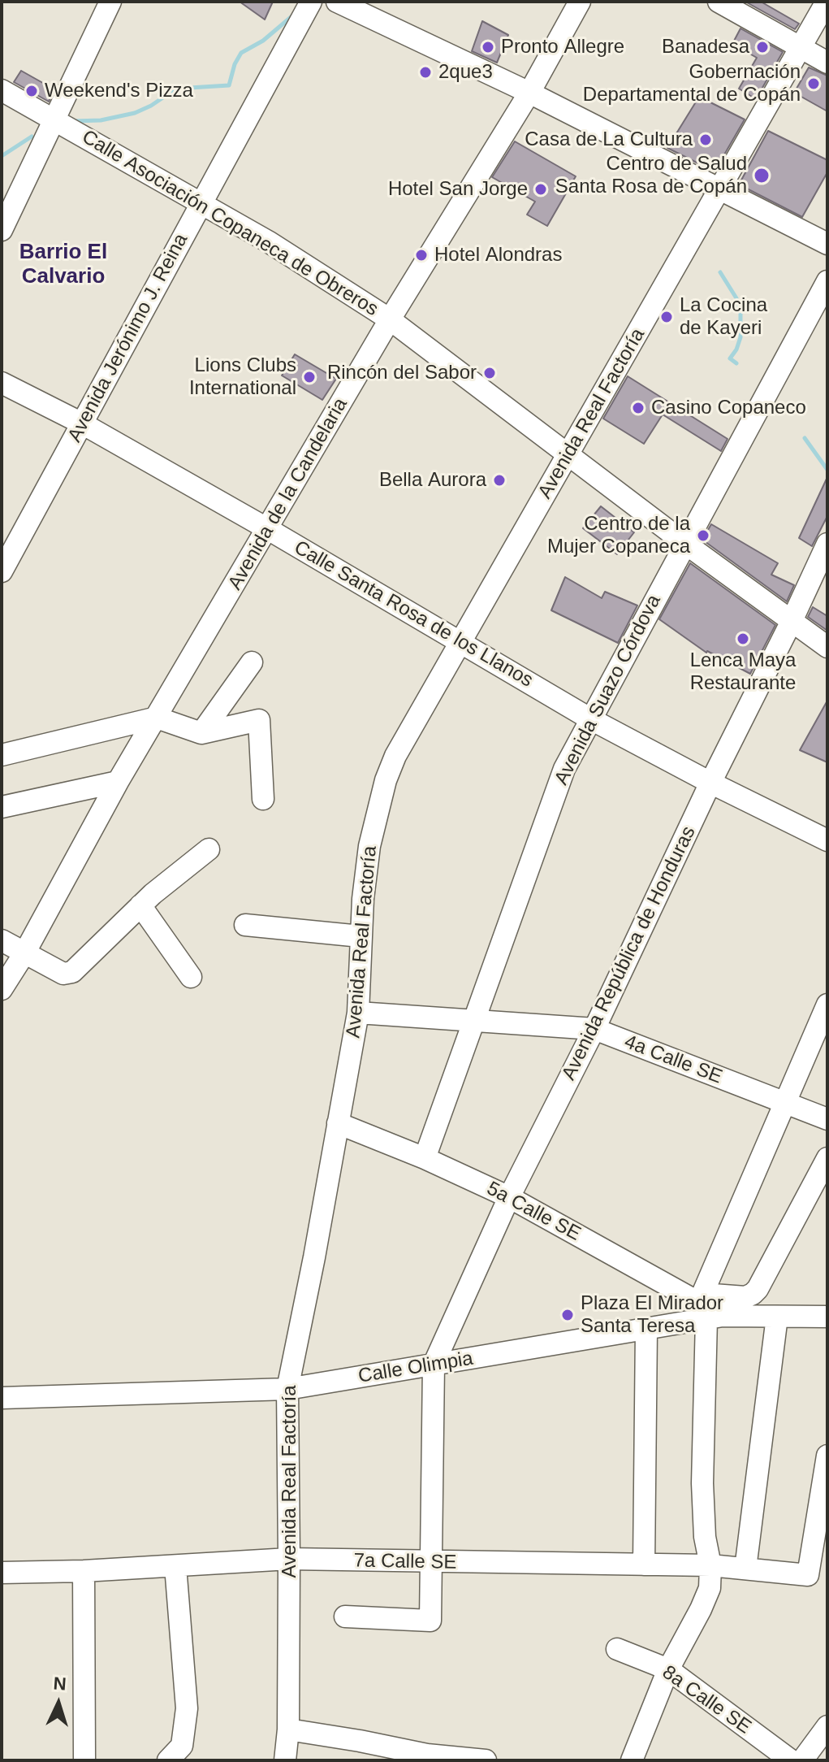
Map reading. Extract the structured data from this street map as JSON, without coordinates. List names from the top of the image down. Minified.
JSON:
{"streets":{"street":["Calle Asociación Copaneca de Obreros","Avenida Jerónimo J. Reina","Avenida Real Factoría","Avenida de la Candelaria","Calle Santa Rosa de los Llanos","Avenida Suazo Córdova","Avenida República de Honduras","4a Calle SE","5a Calle SE","Calle Olimpia","7a Calle SE","8a Calle SE"]},"crossings":[["Calle Asociación Copaneca de Obreros","Avenida Jerónimo J. Reina"],["Calle Asociación Copaneca de Obreros","Avenida Real Factoría"],["Calle Asociación Copaneca de Obreros","Avenida de la Candelaria"],["Calle Asociación Copaneca de Obreros","Avenida Suazo Córdova"],["Calle Asociación Copaneca de Obreros","Avenida República de Honduras"],["Avenida Jerónimo J. Reina","Calle Santa Rosa de los Llanos"],["Avenida Real Factoría","Calle Santa Rosa de los Llanos"],["Avenida Real Factoría","4a Calle SE"],["Avenida Real Factoría","5a Calle SE"],["Avenida Real Factoría","Calle Olimpia"],["Avenida Real Factoría","7a Calle SE"],["Avenida de la Candelaria","Calle Santa Rosa de los Llanos"],["Calle Santa Rosa de los Llanos","Avenida Suazo Córdova"],["Calle Santa Rosa de los Llanos","Avenida República de Honduras"],["Avenida Suazo Córdova","4a Calle SE"],["Avenida Suazo Córdova","5a Calle SE"],["Avenida República de Honduras","4a Calle SE"],["Avenida República de Honduras","5a Calle SE"],["Avenida República de Honduras","Calle Olimpia"],["5a Calle SE","Calle Olimpia"]],"districts":["Barrio El Calvario"],"places":["Pronto Allegre","Banadesa","2que3","Gobernación Departamental de Copán","Weekend's Pizza","Casa de La Cultura","Centro de Salud Santa Rosa de Copán","Hotel San Jorge","Hotel Alondras","La Cocina de Kayeri","Rincón del Sabor","Lions Clubs International","Casino Copaneco","Bella Aurora","Centro de la Mujer Copaneca","Lenca Maya Restaurante","Plaza El Mirador Santa Teresa"],"north":"top"}
